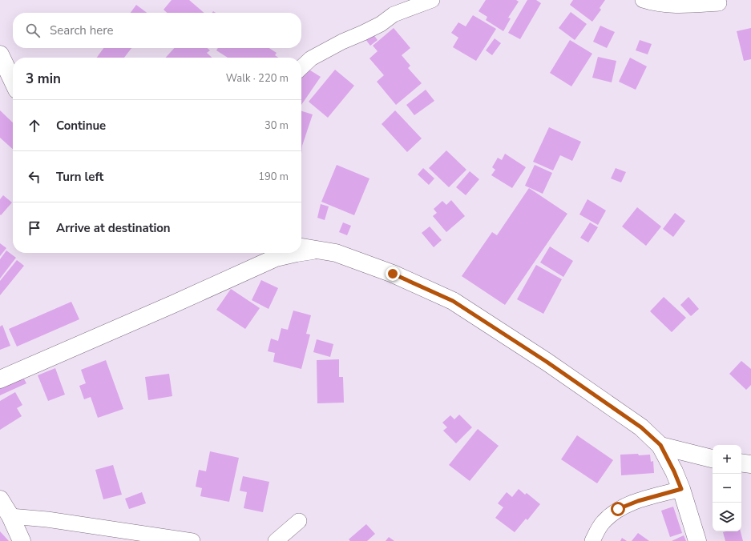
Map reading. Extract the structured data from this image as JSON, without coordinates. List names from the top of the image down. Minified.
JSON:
{"page":{"search":"Search here","heading":["3 min","Walk · 220 m"],"list":[["Continue","30 m"],["Turn left","190 m"],"Arrive at destination"],"map_buttons":["+","−"]}}
